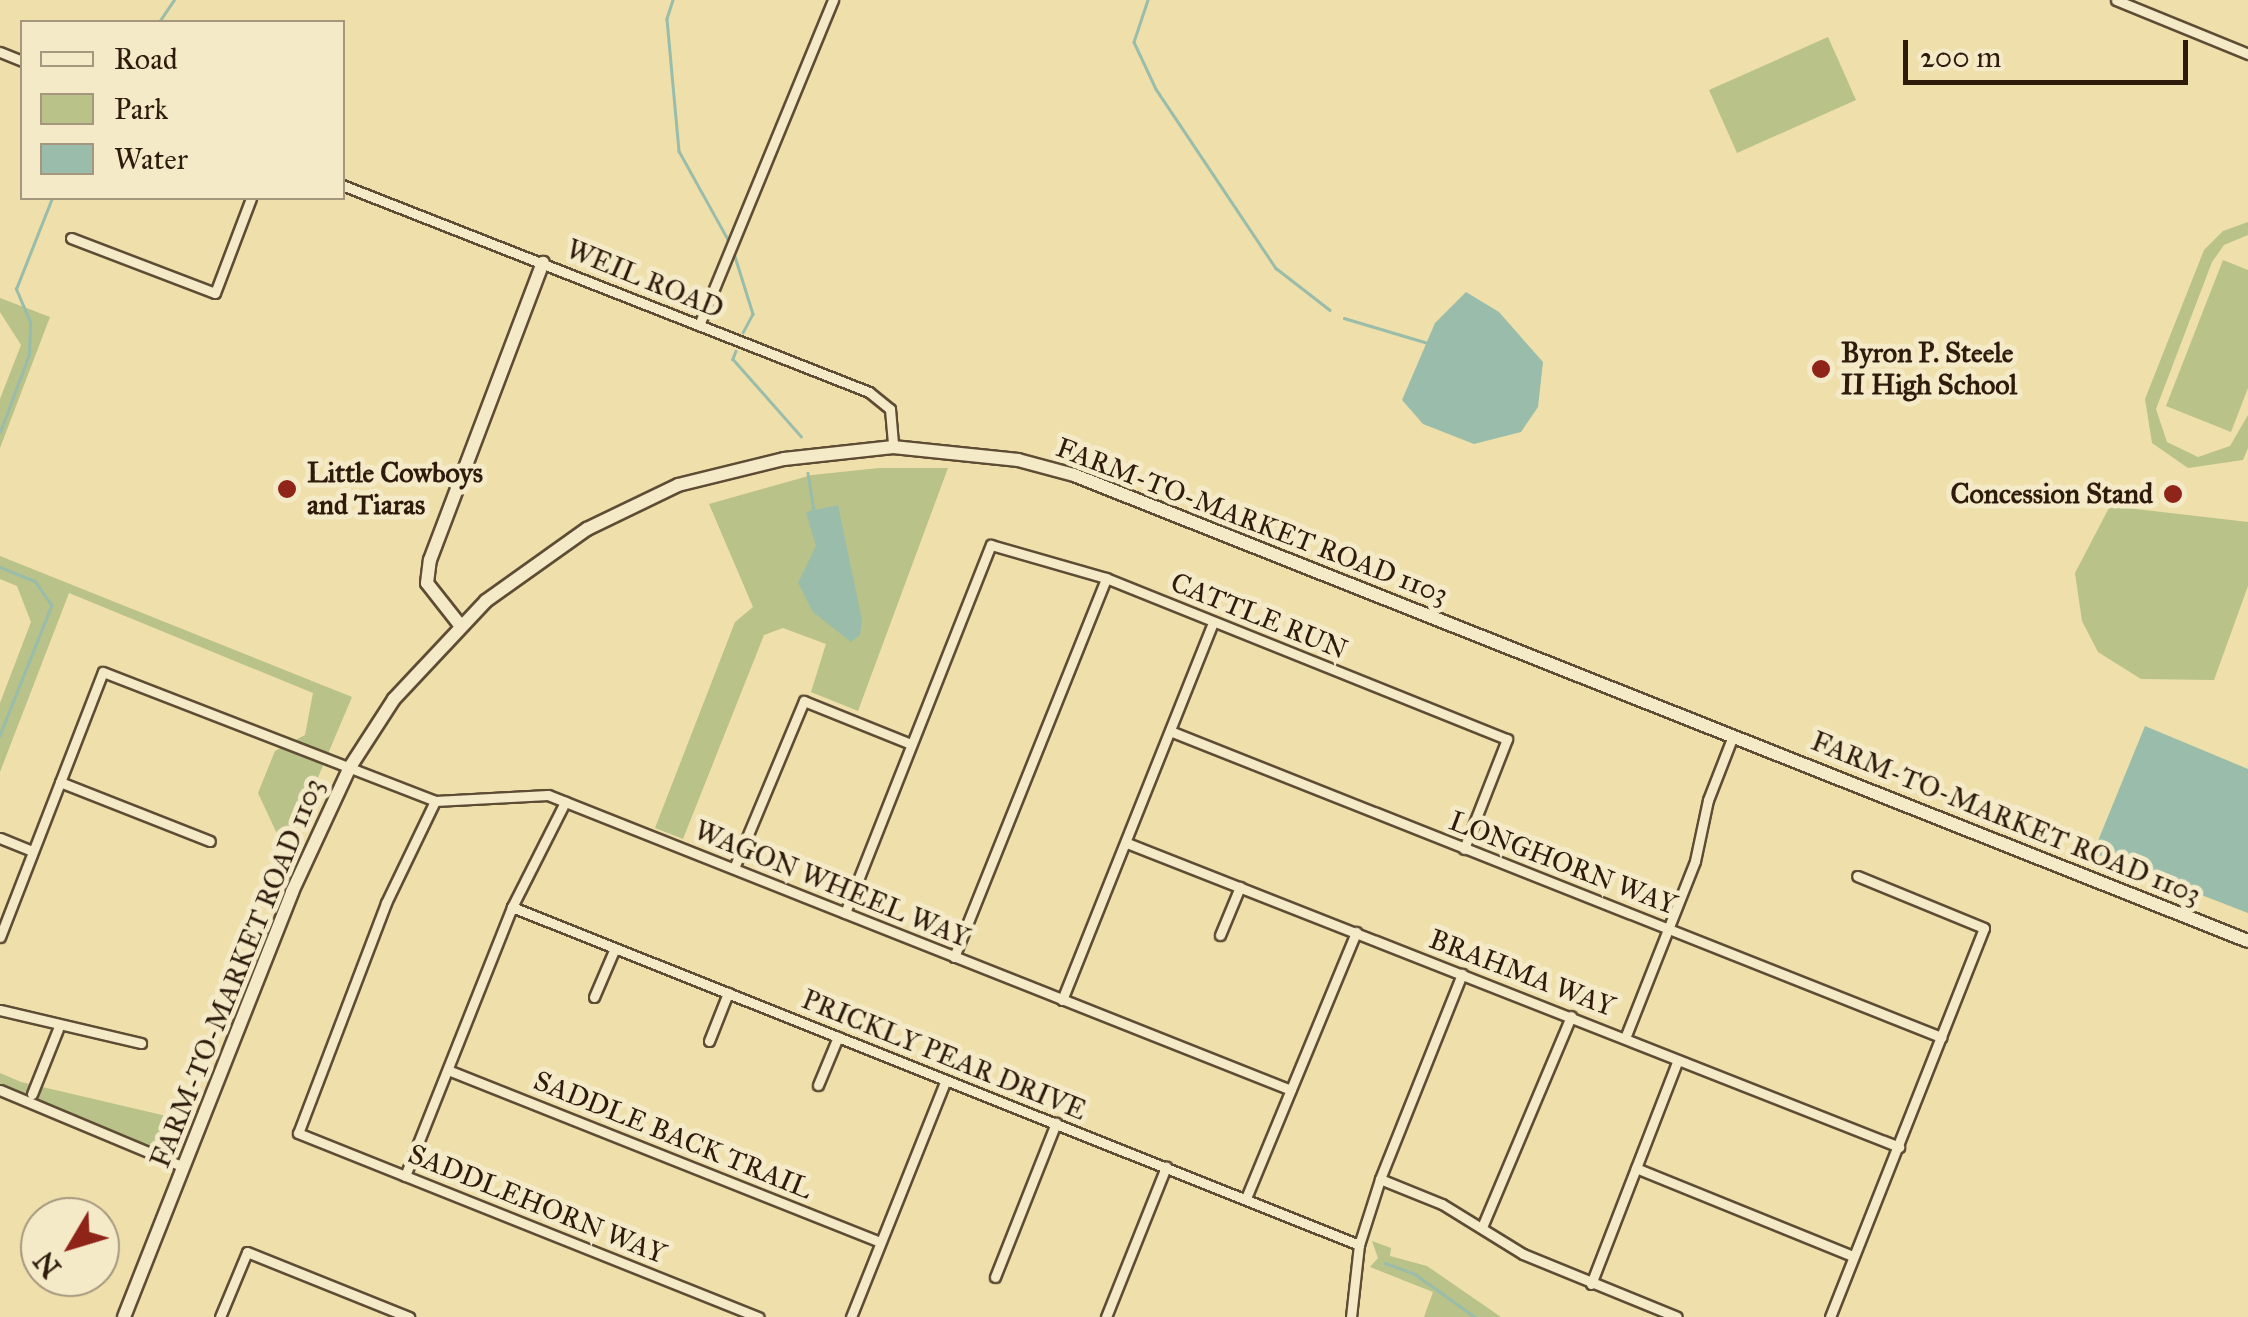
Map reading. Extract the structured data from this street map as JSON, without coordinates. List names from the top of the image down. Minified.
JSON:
{"streets":{"main road":["FARM-TO-MARKET ROAD 1103"],"street":["WEIL ROAD","CATTLE RUN","LONGHORN WAY","WAGON WHEEL WAY","BRAHMA WAY","PRICKLY PEAR DRIVE","SADDLE BACK TRAIL","SADDLEHORN WAY"]},"crossings":[["WEIL ROAD","FARM-TO-MARKET ROAD 1103"],["FARM-TO-MARKET ROAD 1103","WAGON WHEEL WAY"],["CATTLE RUN","LONGHORN WAY"],["WAGON WHEEL WAY","SADDLEHORN WAY"]],"places":["Byron P. Steele II High School","Little Cowboys and Tiaras","Concession Stand"],"legend":["Road","Park","Water"],"scale_bar":"200 m","north":"bottom left"}
